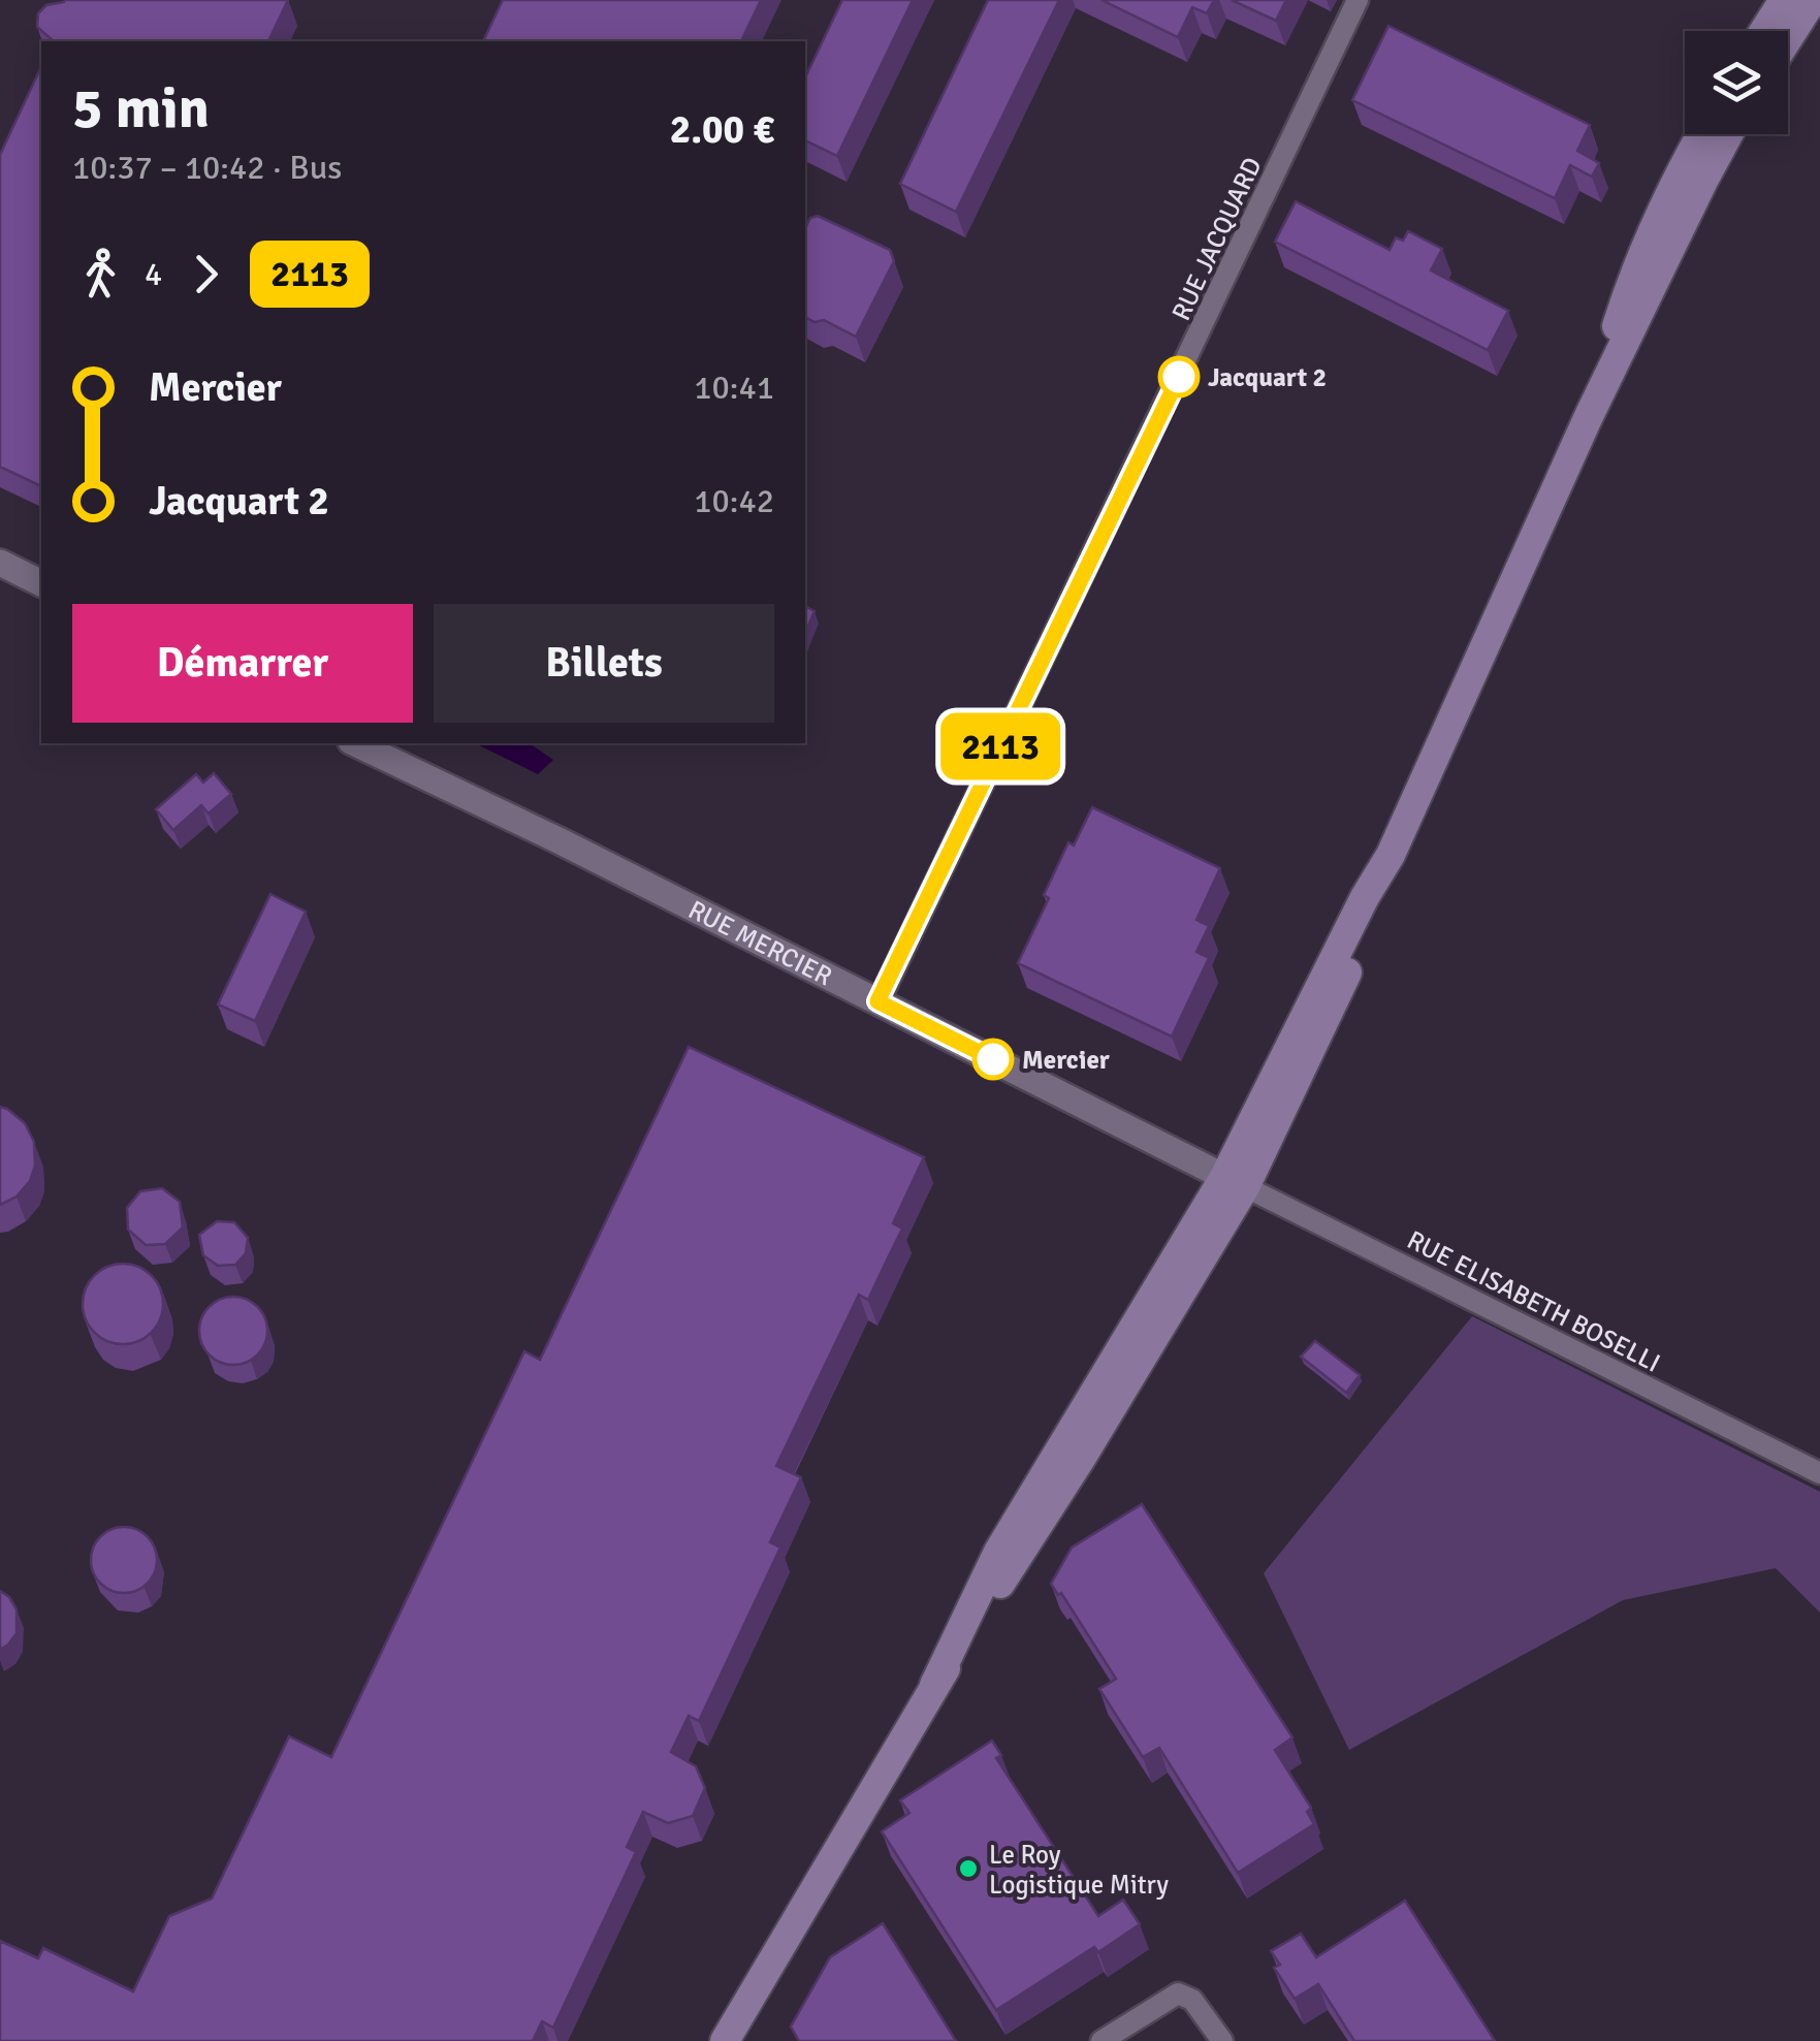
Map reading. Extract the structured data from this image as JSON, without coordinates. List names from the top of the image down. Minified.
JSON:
{"streets":{"street":["RUE JACQUARD","RUE MERCIER","RUE ELISABETH BOSELLI"]},"crossings":[["RUE JACQUARD","RUE MERCIER"],["RUE MERCIER","RUE ELISABETH BOSELLI"]],"places":["Jacquart 2","Mercier","Le Roy Logistique Mitry"],"lines":["bus line 2113"],"page":{"on_map":"2113","heading":["5 min","10:37 – 10:42 · Bus","2.00 €"],"legs":["4","2113"],"list":[{"name":"Mercier","value":"10:41"},{"name":"Jacquart 2","value":"10:42"}],"buttons":["Démarrer","Billets"]}}
